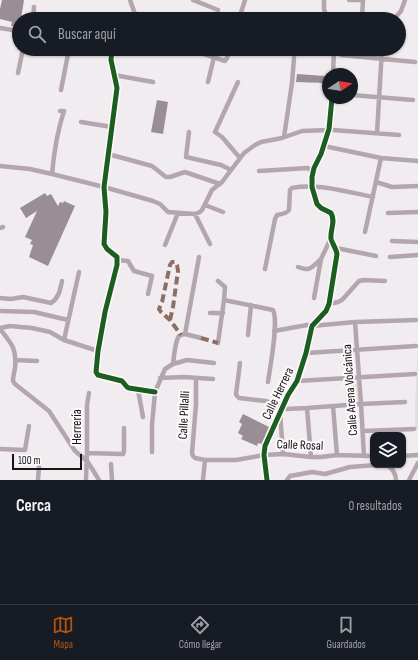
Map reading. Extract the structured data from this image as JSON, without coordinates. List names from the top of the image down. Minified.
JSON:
{"streets":{"street":["Calle Arena Volcánica","Calle Herrera","Calle Pillalli","Herrería","Calle Rosal"]},"crossings":[["Calle Arena Volcánica","Calle Rosal"],["Calle Herrera","Calle Rosal"],["Calle Pillalli","Calle Rosal"]],"scale_bar":"100 m","north":"right","page":{"search":"Buscar aquí","scale":"100 m","heading":["Cerca","0 resultados"],"nav":["Mapa","Cómo llegar","Guardados"]}}
